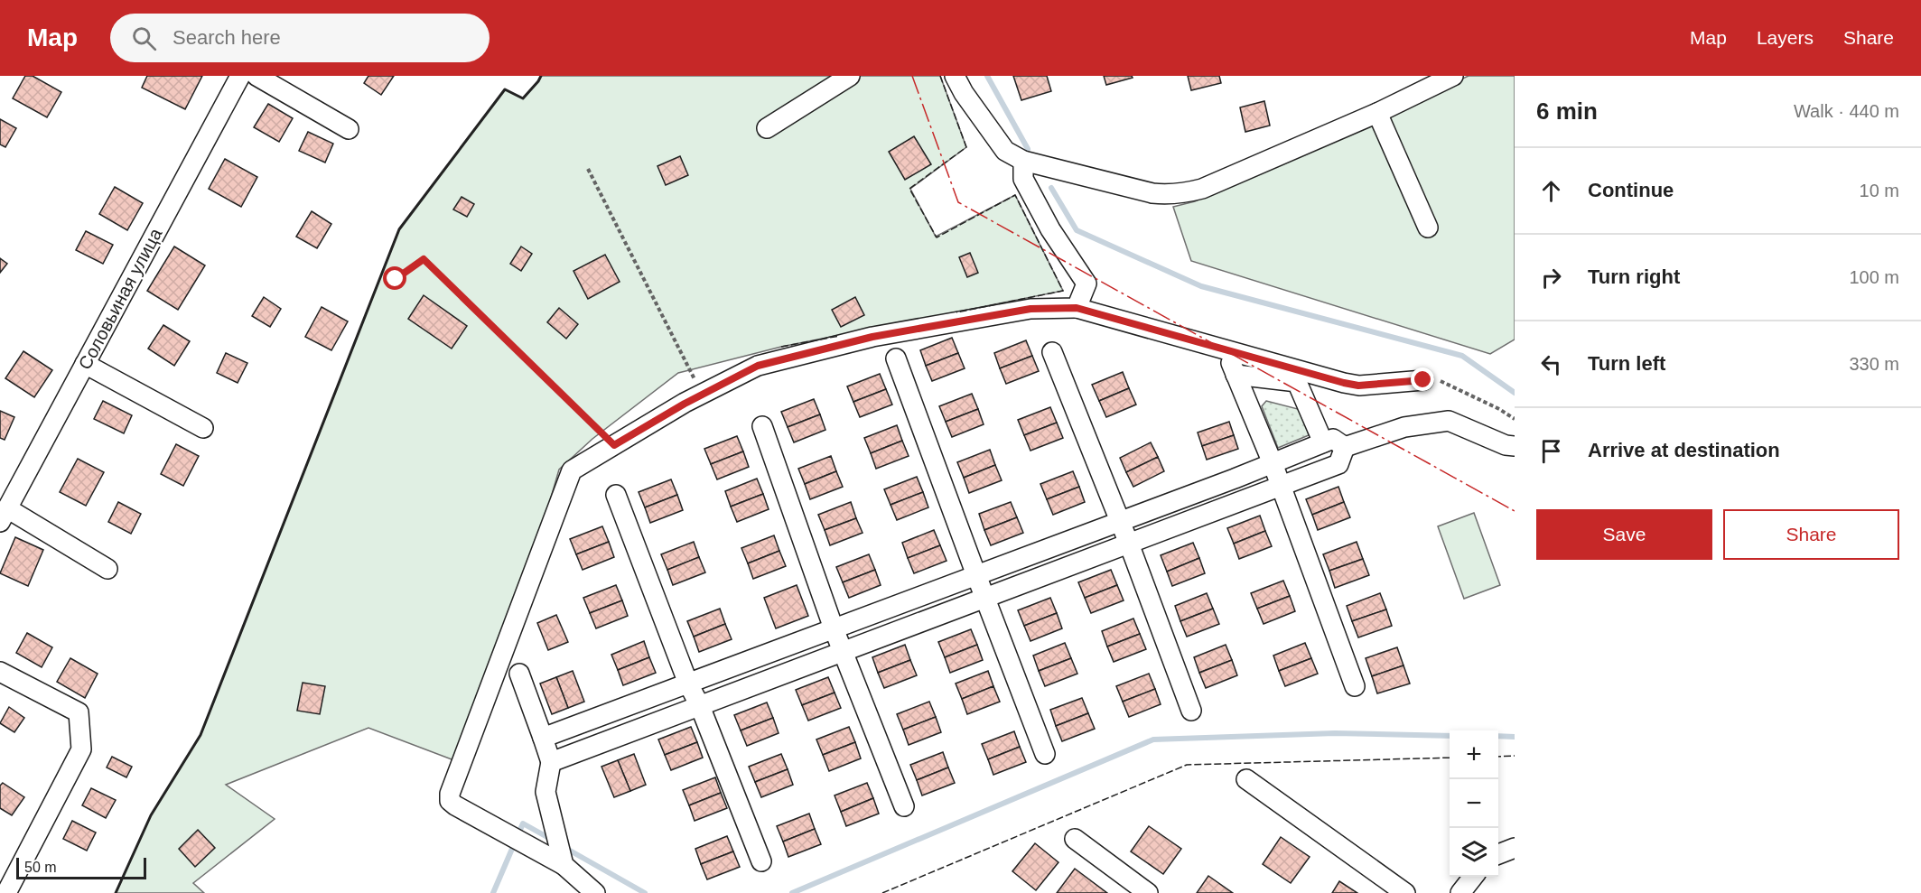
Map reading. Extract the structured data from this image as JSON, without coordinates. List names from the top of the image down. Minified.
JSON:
{"streets":{"street":["Соловьиная улица"]},"scale_bar":"50 m","page":{"header":"Map","search":"Search here","nav":["Map","Layers","Share"],"heading":["6 min","Walk · 440 m"],"list":[["Continue","10 m"],["Turn right","100 m"],["Turn left","330 m"],"Arrive at destination"],"buttons":["Save","Share"],"map_buttons":["+","−"],"scale":"50 m"}}
